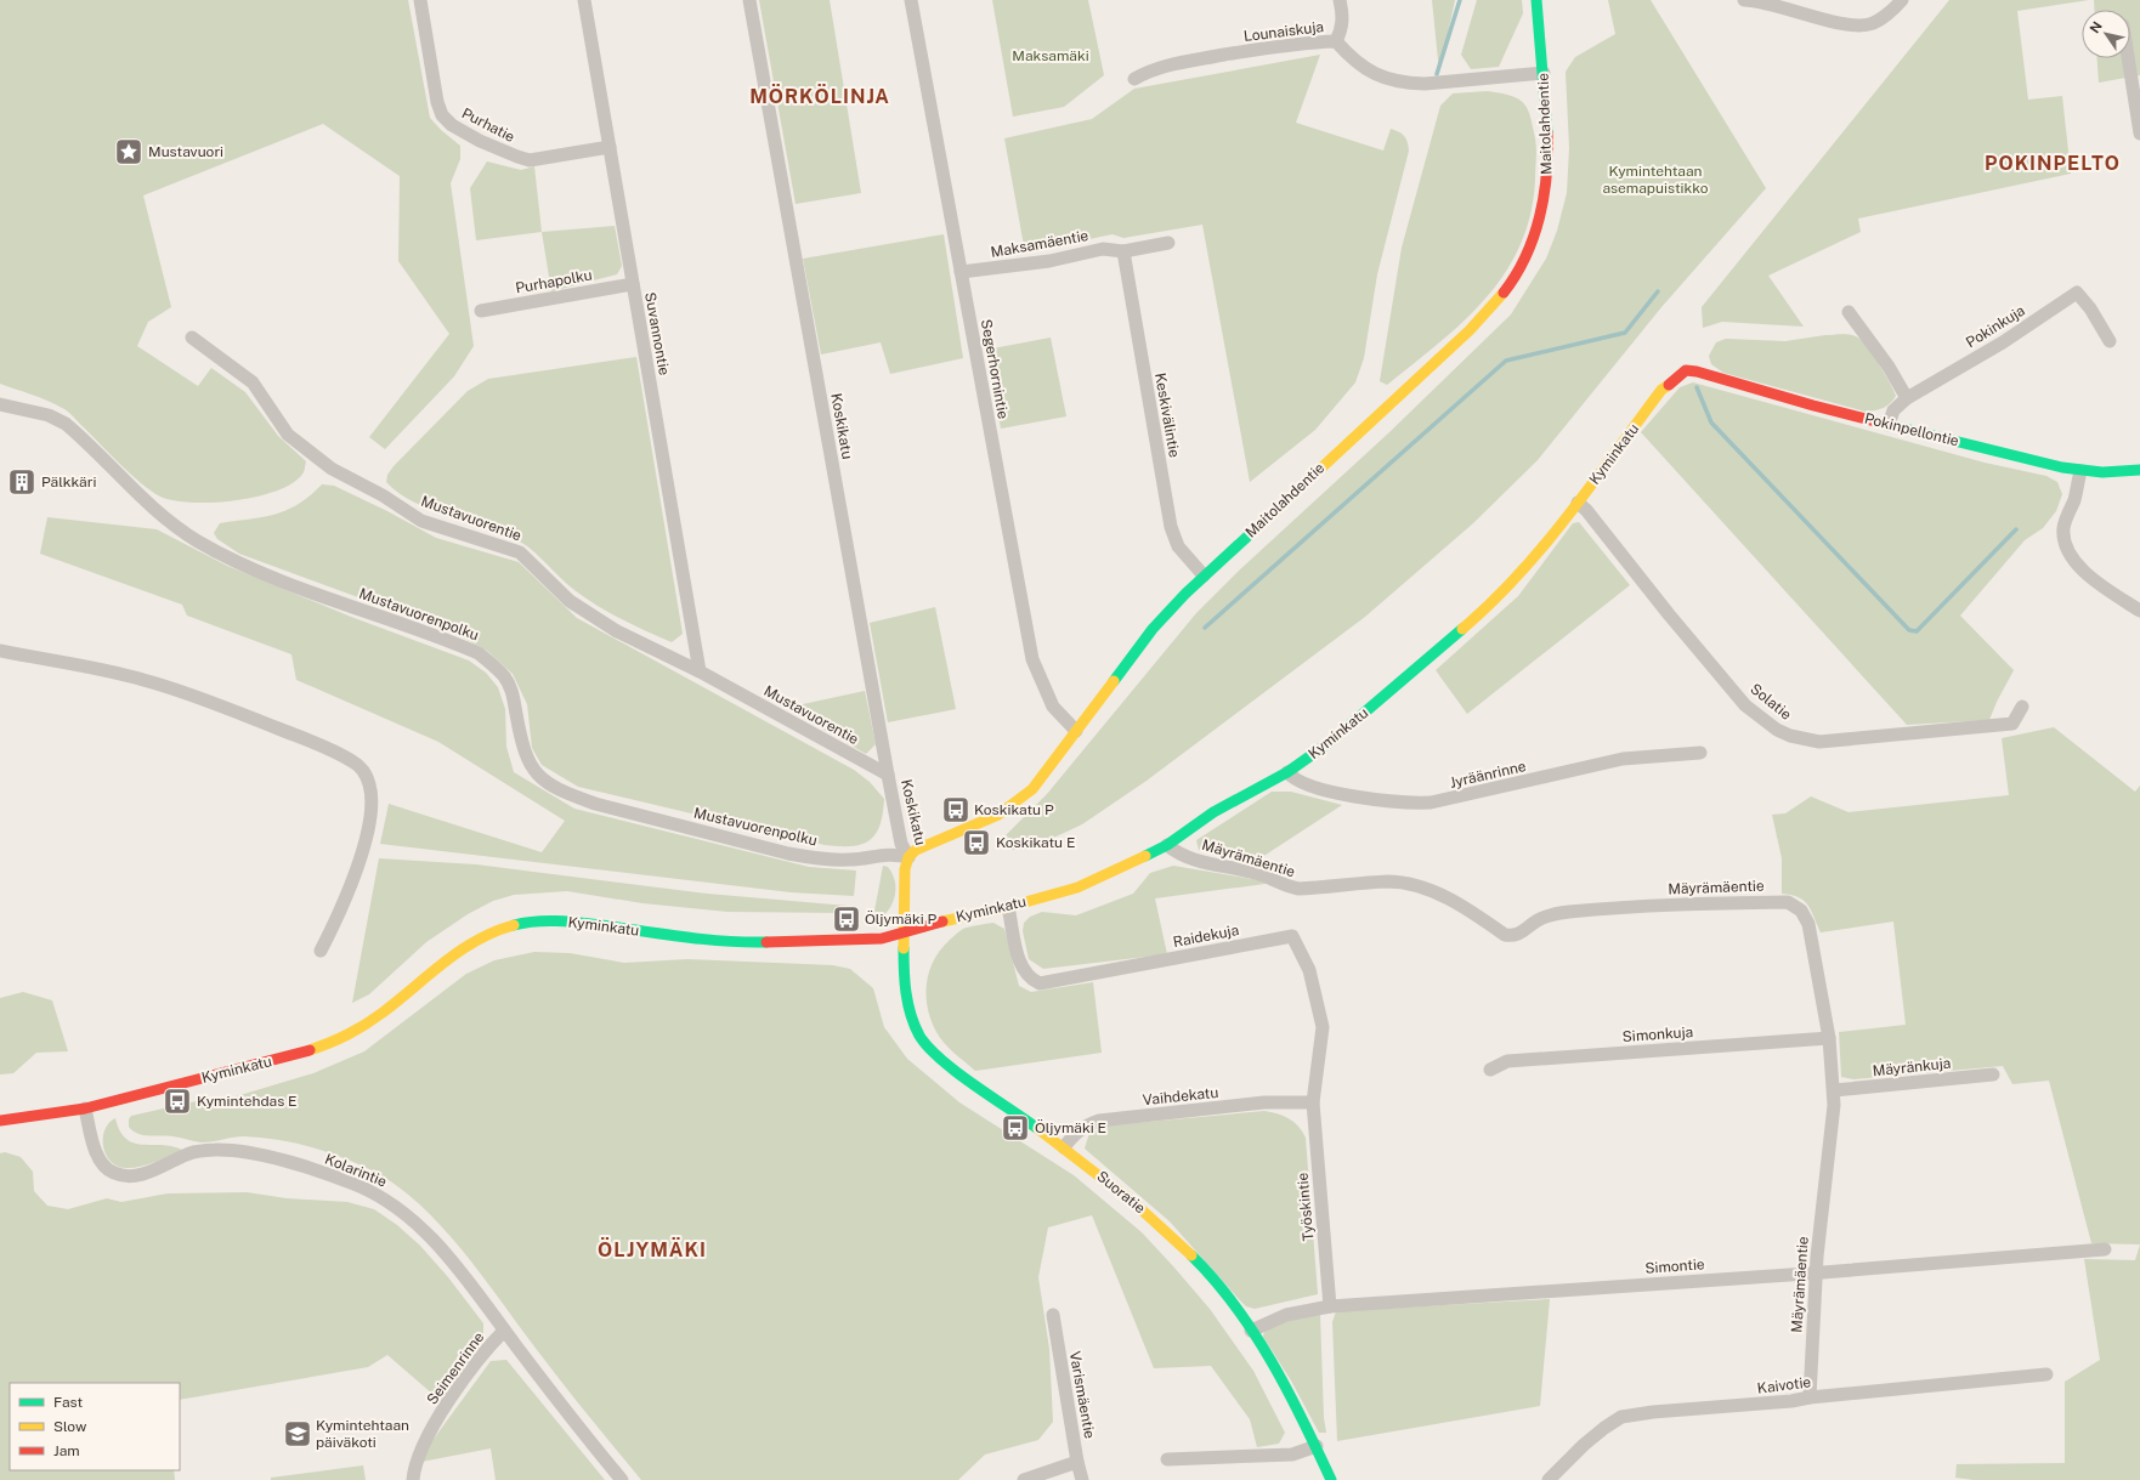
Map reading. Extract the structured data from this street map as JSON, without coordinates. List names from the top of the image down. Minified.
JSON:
{"streets":{"street":["Lounaiskuja","Maitolahdentie","Purhatie","Maksamäentie","Purhapolku","Pokinkuja","Suvannontie","Segerhornintie","Keskivälintie","Koskikatu","Pokinpellontie","Kyminkatu","Mustavuorentie","Mustavuorenpolku","Solatie","Jyräänrinne","Mäyrämäentie","Raidekuja","Simonkuja","Mäyränkuja","Vaihdekatu","Kolarintie","Suoratie","Työskintie","Simontie","Seimenrinne","Kaivotie","Varismäentie"]},"crossings":[["Lounaiskuja","Maitolahdentie"],["Maitolahdentie","Segerhornintie"],["Maitolahdentie","Keskivälintie"],["Maitolahdentie","Koskikatu"],["Maitolahdentie","Mustavuorenpolku"],["Purhatie","Suvannontie"],["Maksamäentie","Segerhornintie"],["Maksamäentie","Keskivälintie"],["Purhapolku","Suvannontie"],["Pokinkuja","Pokinpellontie"],["Suvannontie","Mustavuorentie"],["Koskikatu","Mustavuorentie"],["Koskikatu","Mustavuorenpolku"],["Pokinpellontie","Kyminkatu"],["Kyminkatu","Solatie"],["Kyminkatu","Jyräänrinne"],["Kyminkatu","Mäyrämäentie"],["Kyminkatu","Raidekuja"],["Kyminkatu","Kolarintie"],["Kyminkatu","Suoratie"],["Mäyrämäentie","Simonkuja"],["Mäyrämäentie","Mäyränkuja"],["Mäyrämäentie","Simontie"],["Mäyrämäentie","Kaivotie"],["Raidekuja","Vaihdekatu"],["Raidekuja","Työskintie"],["Vaihdekatu","Suoratie"],["Vaihdekatu","Työskintie"],["Kolarintie","Seimenrinne"],["Suoratie","Simontie"],["Työskintie","Simontie"]],"districts":["MÖRKÖLINJA","POKINPELTO","ÖLJYMÄKI"],"parks":["Maksamäki","Kymintehtaan asemapuistikko"],"places":{"place":["Mustavuori"],"building":["Pälkkäri"],"bus stop":["Koskikatu P","Koskikatu E","Öljymäki P","Kymintehdas E","Öljymäki E"],"school or university":["Kymintehtaan päiväkoti"]},"legend":["Fast","Slow","Jam"],"north":"top left"}
